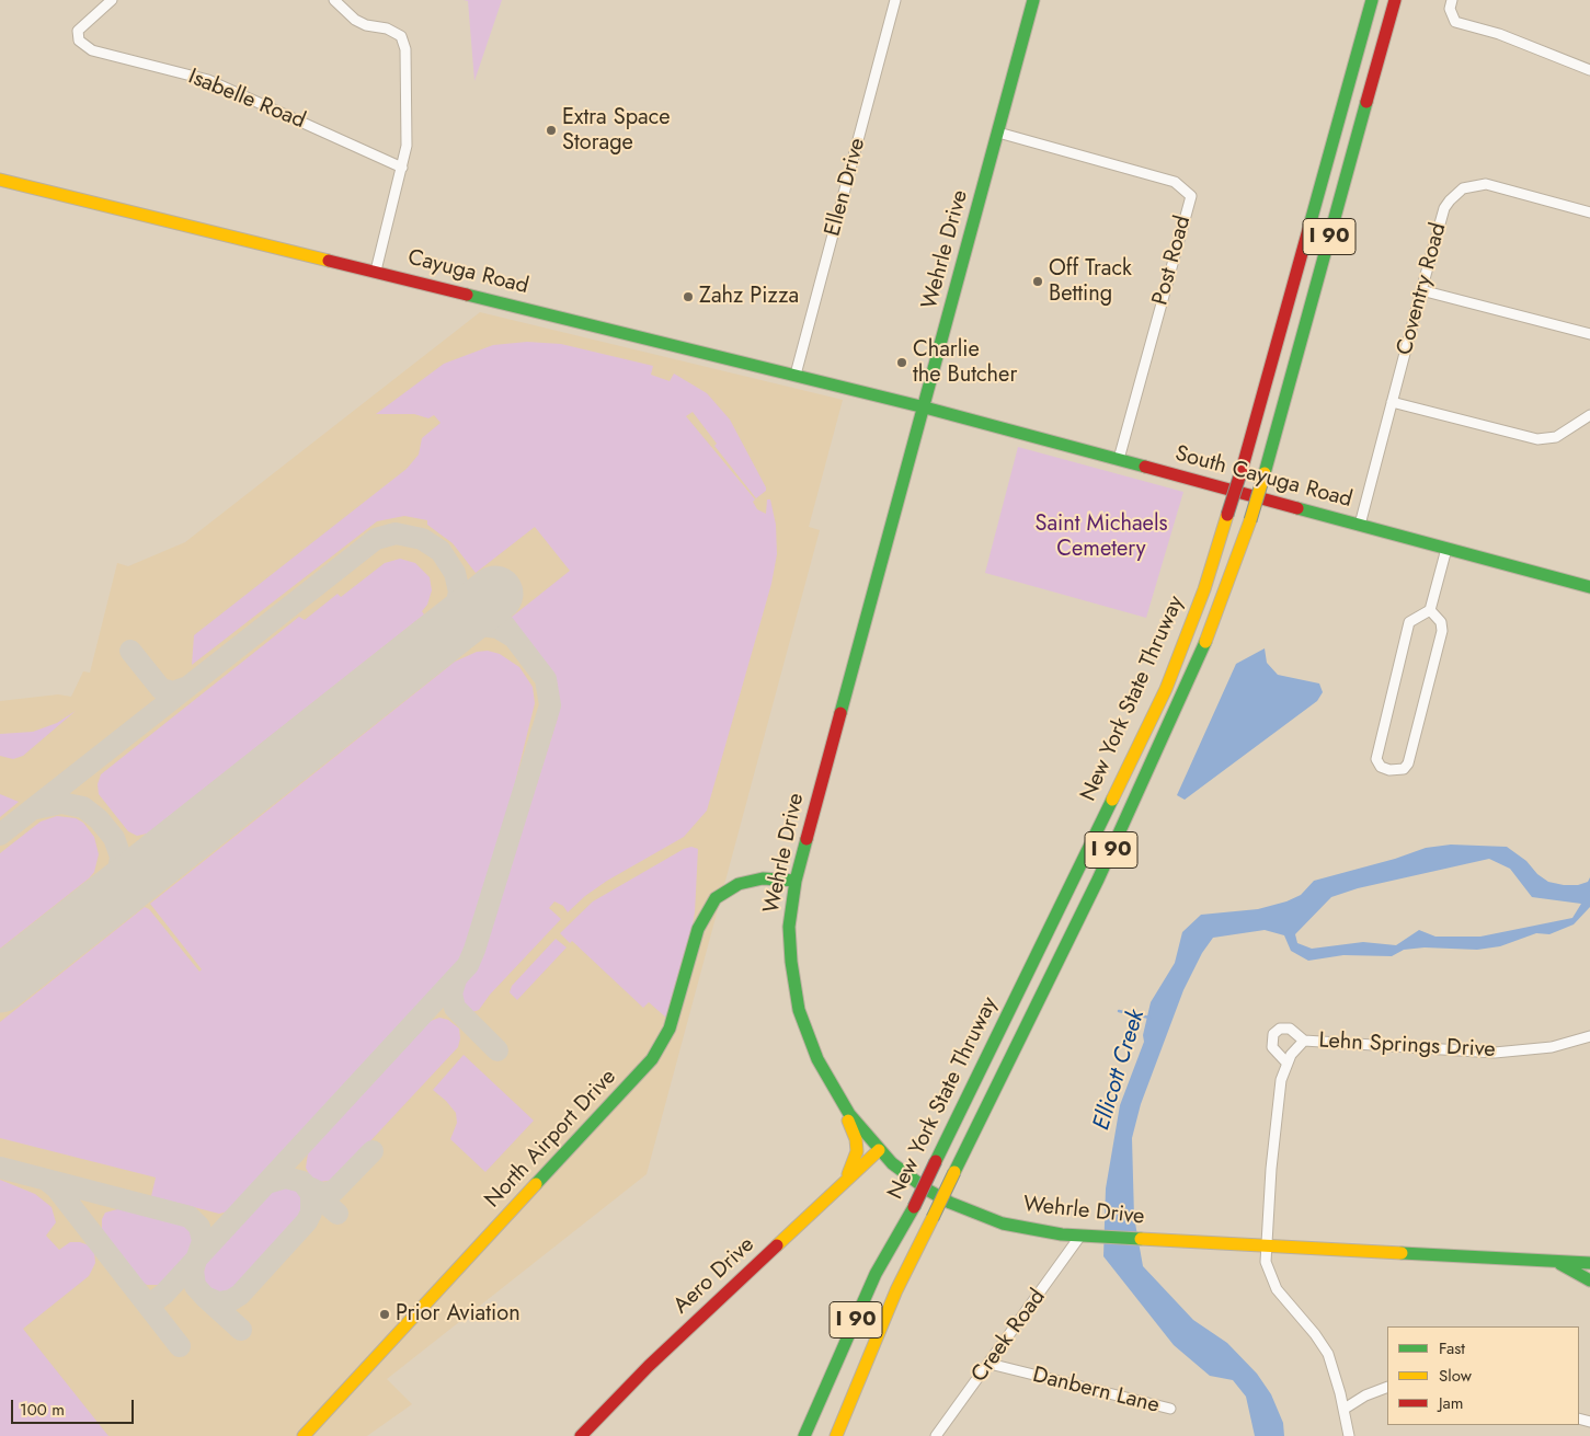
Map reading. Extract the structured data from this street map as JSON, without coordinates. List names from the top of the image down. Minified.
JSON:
{"streets":{"main road":["I 90","Wehrle Drive","Cayuga Road","South Cayuga Road","New York State Thruway","North Airport Drive","Aero Drive"],"street":["Isabelle Road","Ellen Drive","Post Road","Coventry Road","Lehn Springs Drive","Creek Road","Danbern Lane"]},"crossings":[["Ellen Drive","Cayuga Road"],["Wehrle Drive","Post Road"],["Wehrle Drive","Cayuga Road"],["Wehrle Drive","South Cayuga Road"],["Wehrle Drive","Lehn Springs Drive"],["Wehrle Drive","North Airport Drive"],["Wehrle Drive","Aero Drive"],["Wehrle Drive","Creek Road"],["Post Road","South Cayuga Road"],["Cayuga Road","South Cayuga Road"],["Coventry Road","South Cayuga Road"],["Creek Road","Danbern Lane"]],"water":["Ellicott Creek"],"parks":["Saint Michaels Cemetery"],"places":["Extra Space Storage","Off Track Betting","Zahz Pizza","Charlie the Butcher","Prior Aviation"],"legend":["Fast","Slow","Jam"],"scale_bar":"100 m"}
